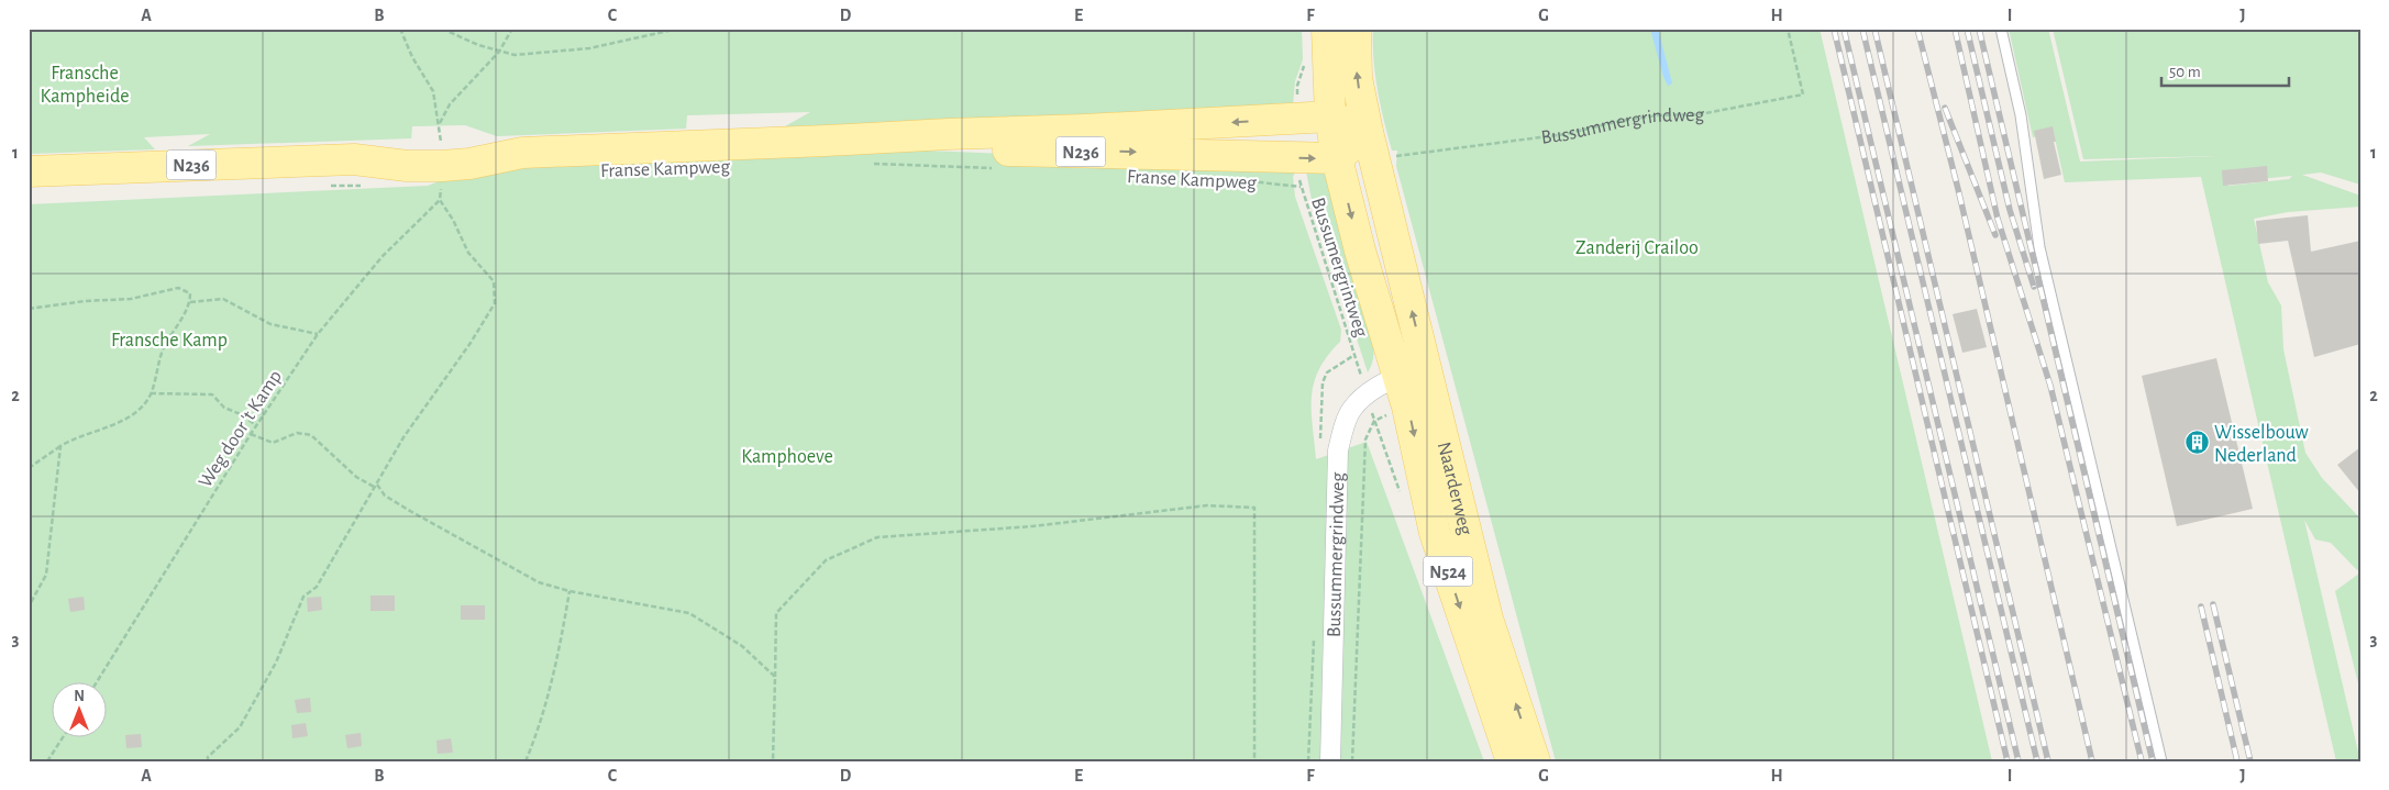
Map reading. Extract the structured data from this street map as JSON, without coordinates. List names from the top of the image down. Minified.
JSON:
{"streets":{"main road":["N236","Franse Kampweg","Naarderweg","N524"],"street":["Bussummergrindweg"],"path":["Bussumergrintweg","Weg door 't Kamp"]},"crossings":[["Bussummergrindweg","Franse Kampweg"],["Bussummergrindweg","Bussumergrintweg"],["Bussummergrindweg","Naarderweg"],["Bussummergrindweg","N524"],["Franse Kampweg","Bussumergrintweg"],["Franse Kampweg","N524"],["Naarderweg","N524"]],"parks":["Fransche Kampheide","Zanderij Crailoo","Fransche Kamp","Kamphoeve"],"places":{"building":["Wisselbouw Nederland"]},"scale_bar":"50 m","north":"top","grid":{"columns":["A","B","C","D","E","F","G","H","I","J"],"rows":["1","2","3"]}}
